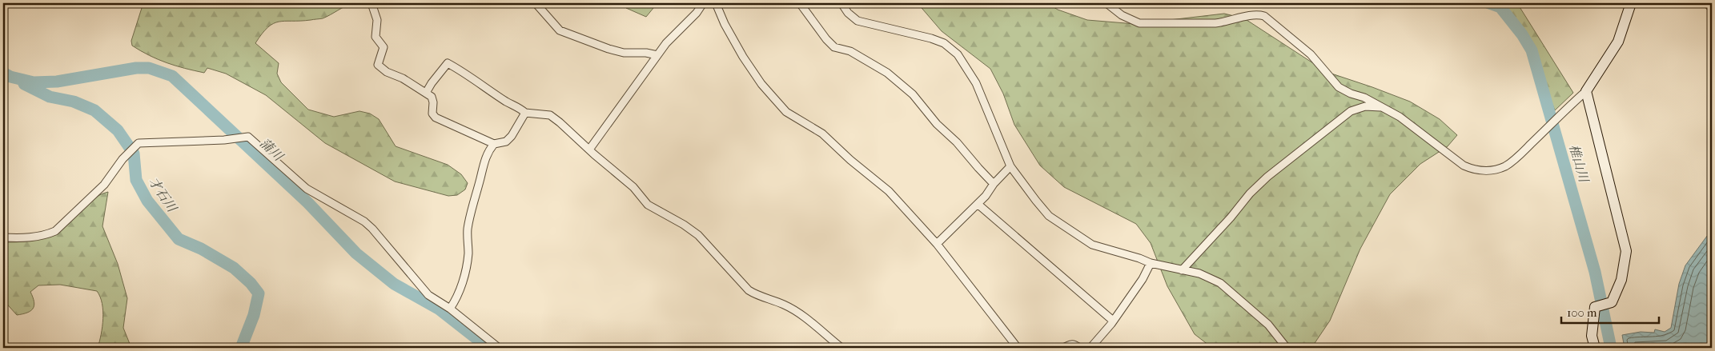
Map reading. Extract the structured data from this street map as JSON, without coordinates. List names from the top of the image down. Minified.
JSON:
{"water":["蒲川","椎山川","才石川"],"scale_bar":"100 m"}
